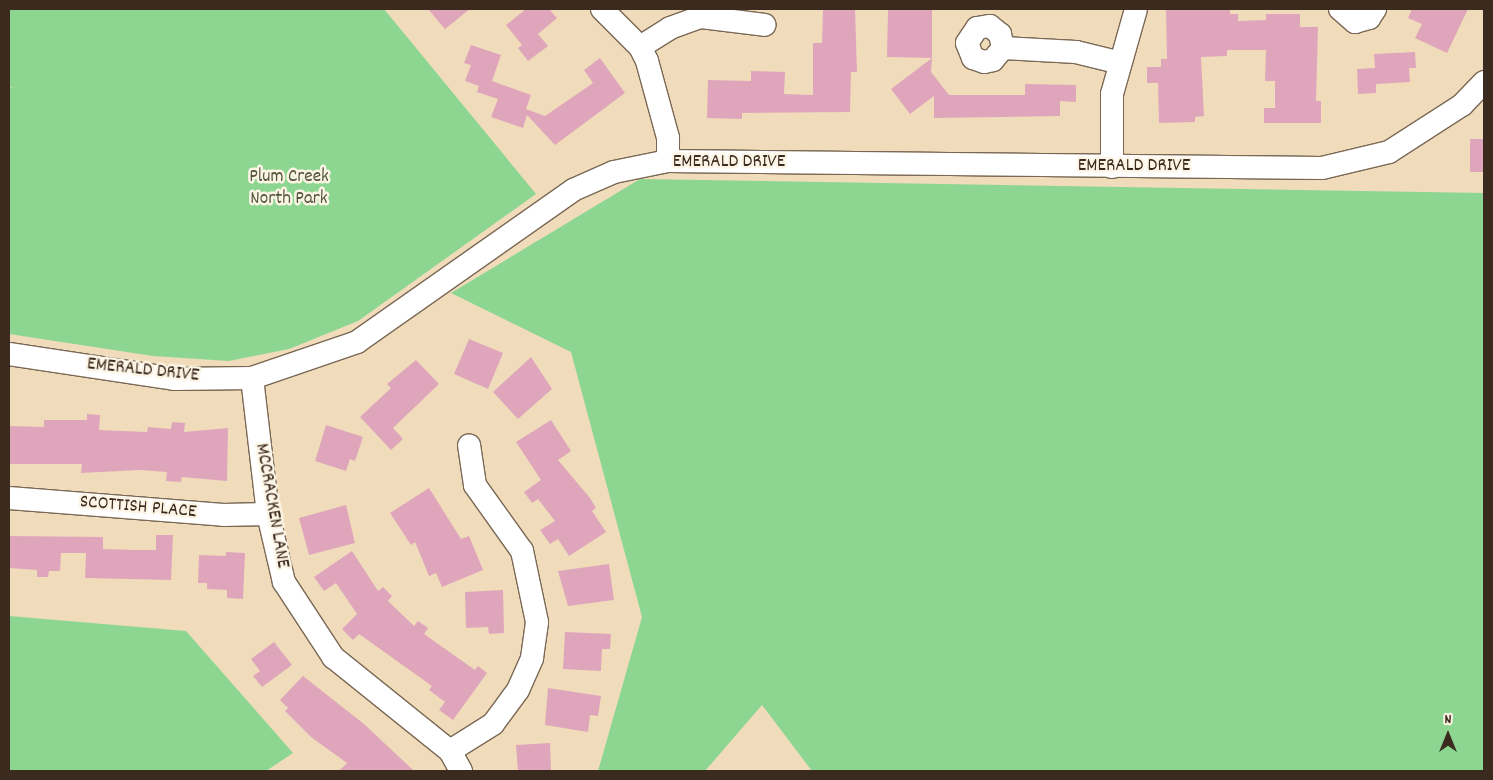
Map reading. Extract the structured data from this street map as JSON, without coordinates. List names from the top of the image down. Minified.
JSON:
{"streets":{"street":["EMERALD DRIVE","MCCRACKEN LANE","SCOTTISH PLACE"]},"crossings":[["EMERALD DRIVE","MCCRACKEN LANE"],["MCCRACKEN LANE","SCOTTISH PLACE"]],"parks":["Plum Creek North Park"],"north":"top"}
